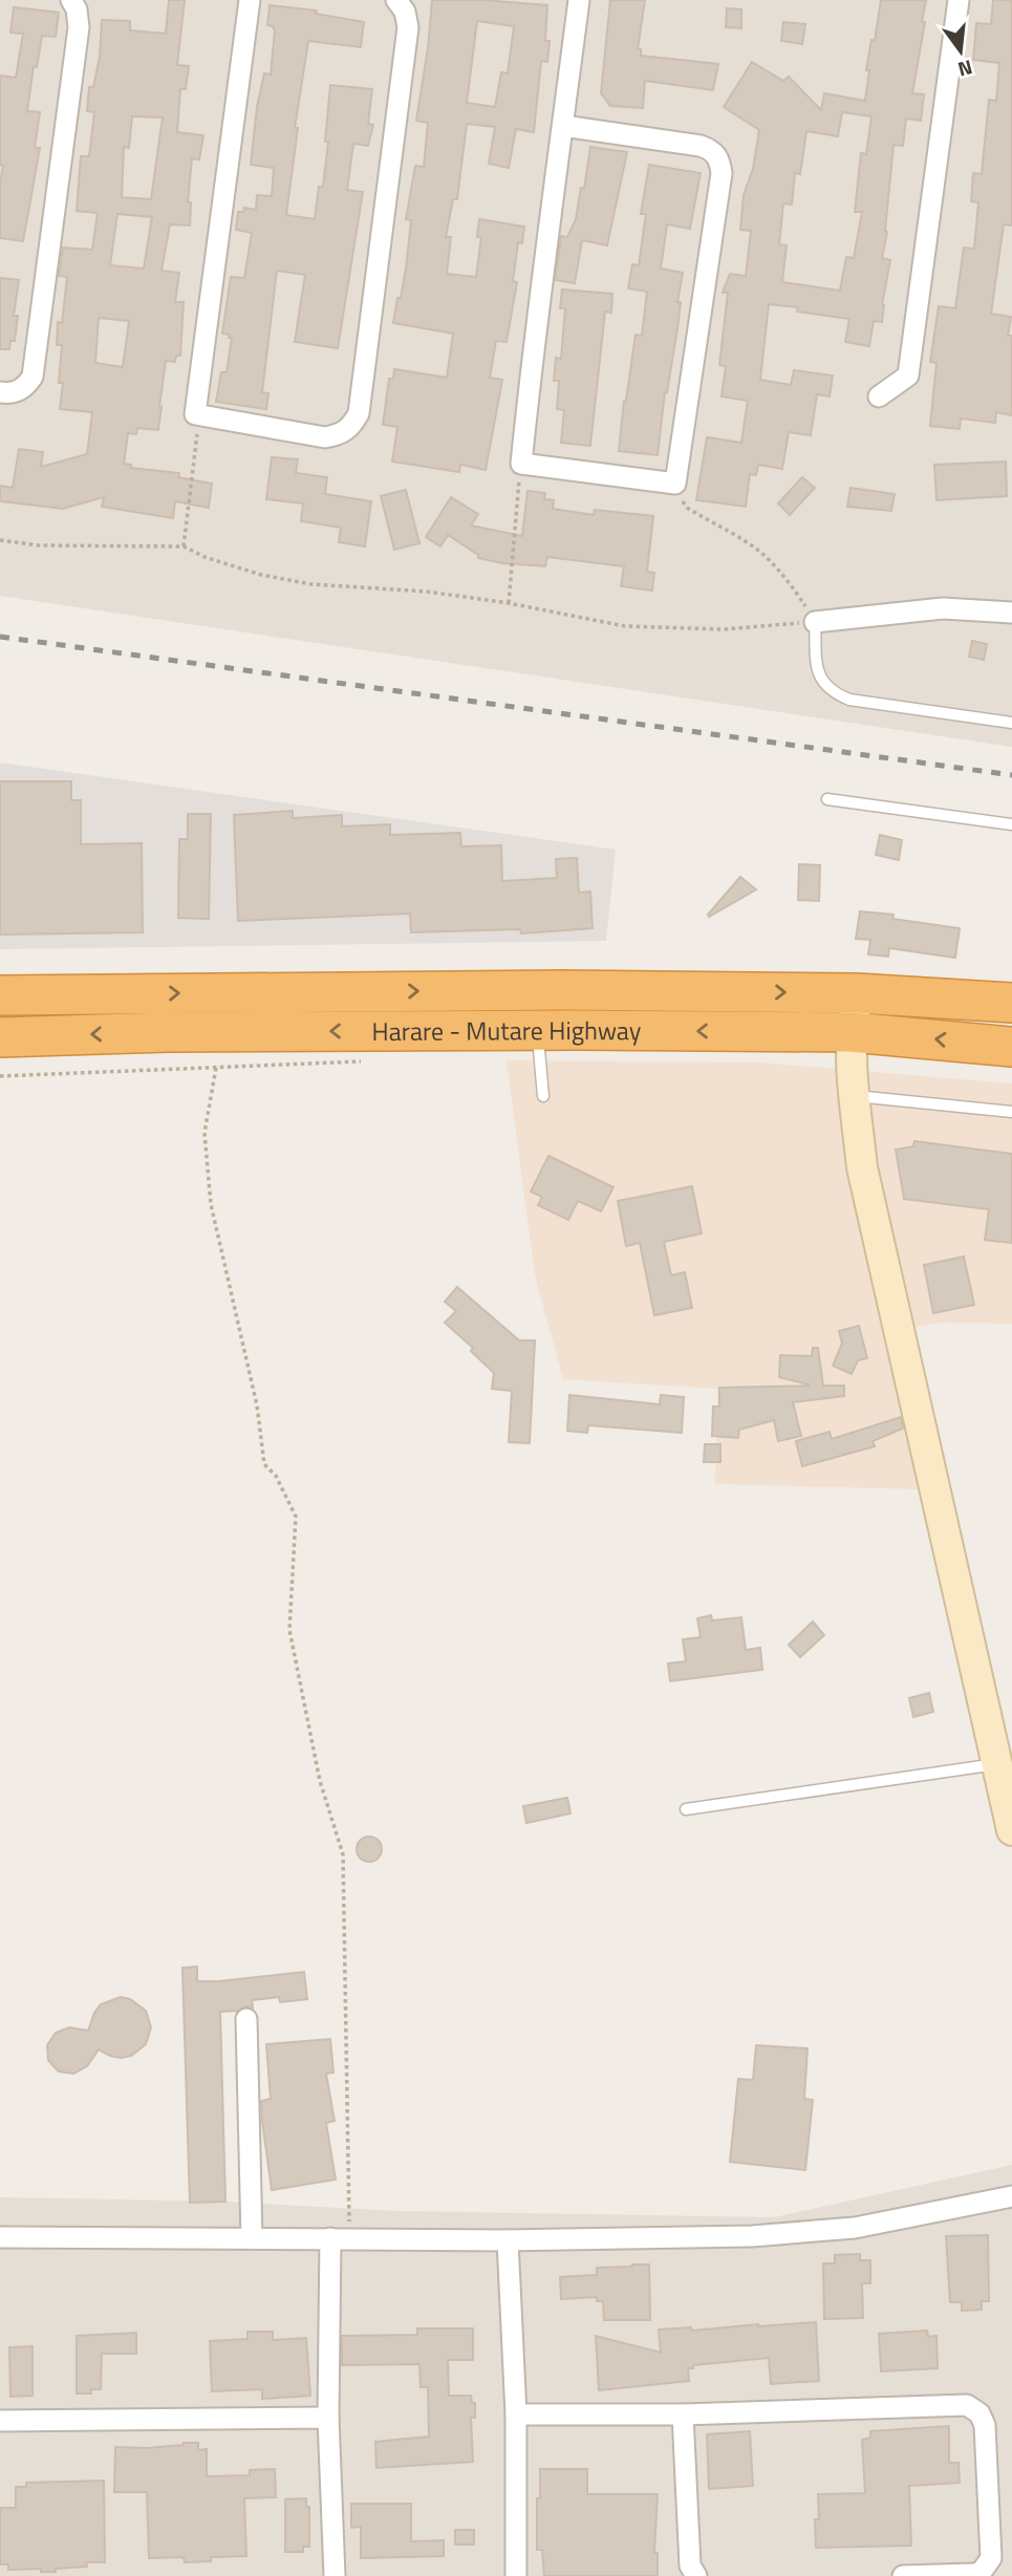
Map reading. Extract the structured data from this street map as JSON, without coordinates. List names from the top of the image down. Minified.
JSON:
{"streets":{"highway":["Harare - Mutare Highway"]},"north":"bottom"}
